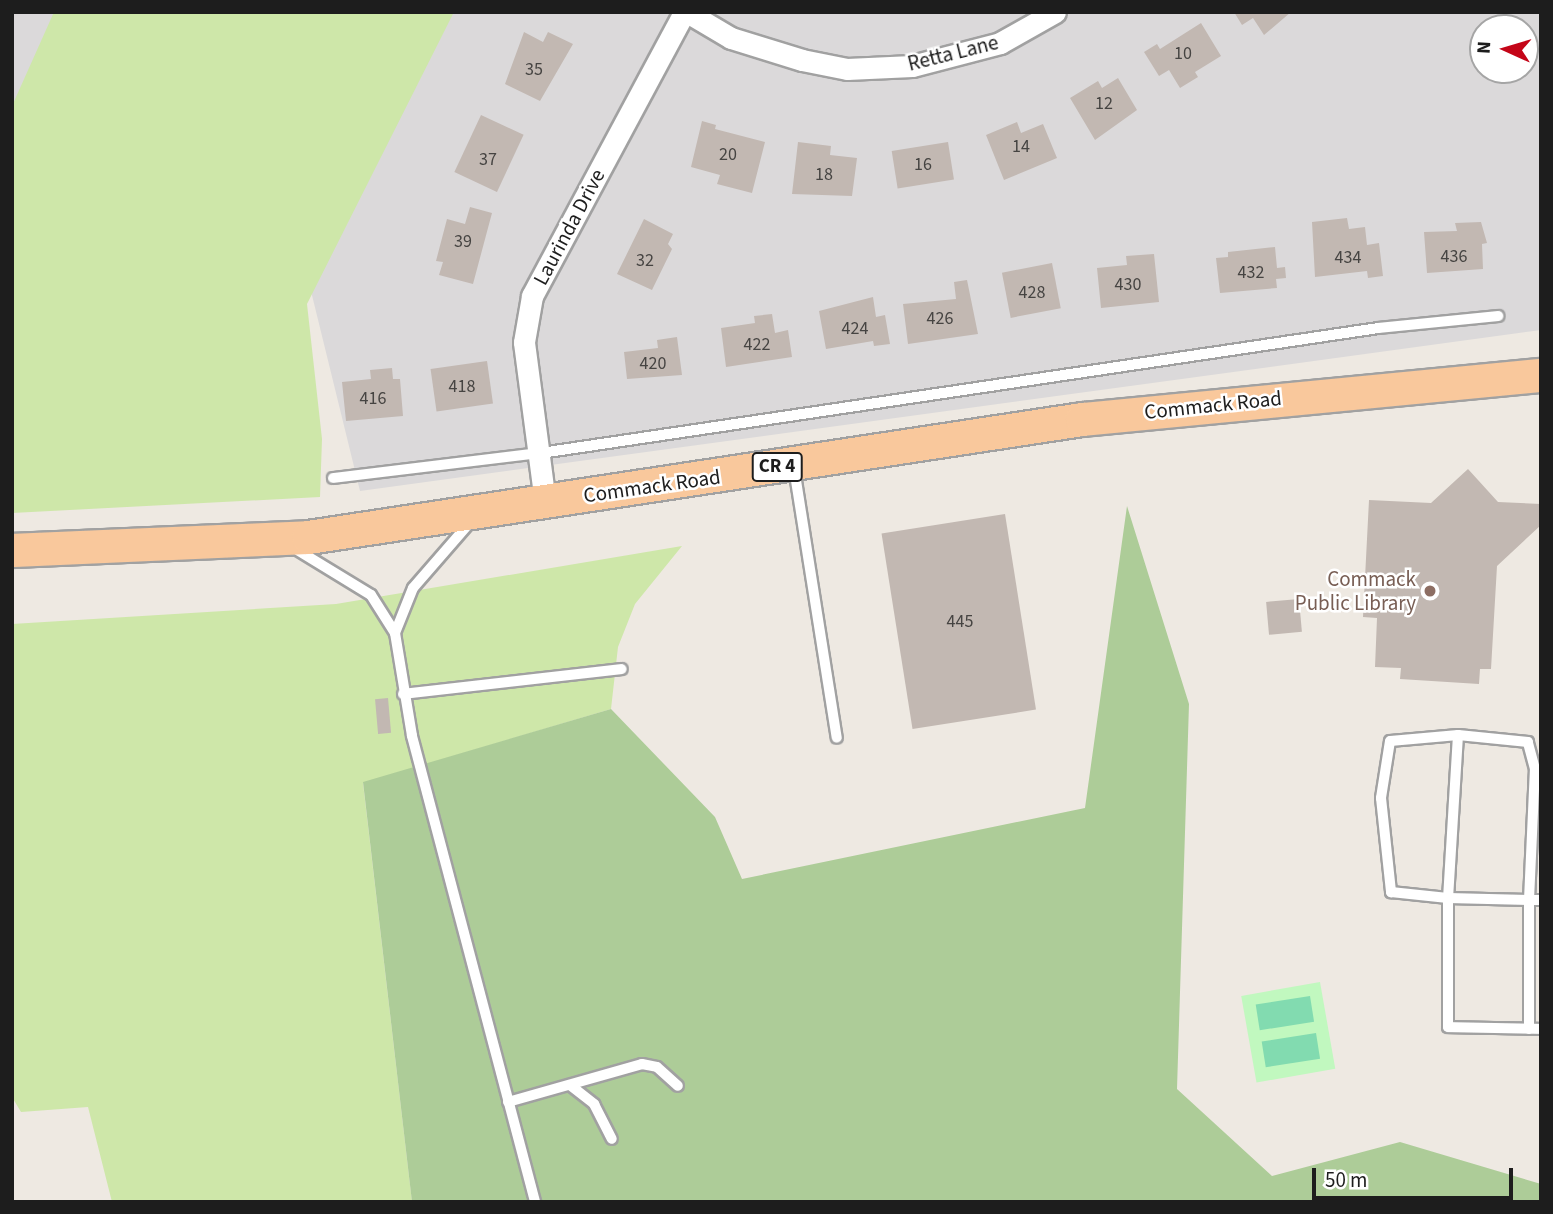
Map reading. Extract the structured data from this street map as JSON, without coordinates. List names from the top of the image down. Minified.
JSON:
{"streets":{"main road":["Commack Road","CR 4"],"street":["Retta Lane","Laurinda Drive"]},"crossings":[["Retta Lane","Laurinda Drive"],["Laurinda Drive","Commack Road"]],"places":["Commack Public Library"],"house_numbers":["10","35","12","14","20","37","16","18","39","436","434","32","432","430","428","426","424","422","420","418","416","445"],"scale_bar":"50 m","north":"left"}
